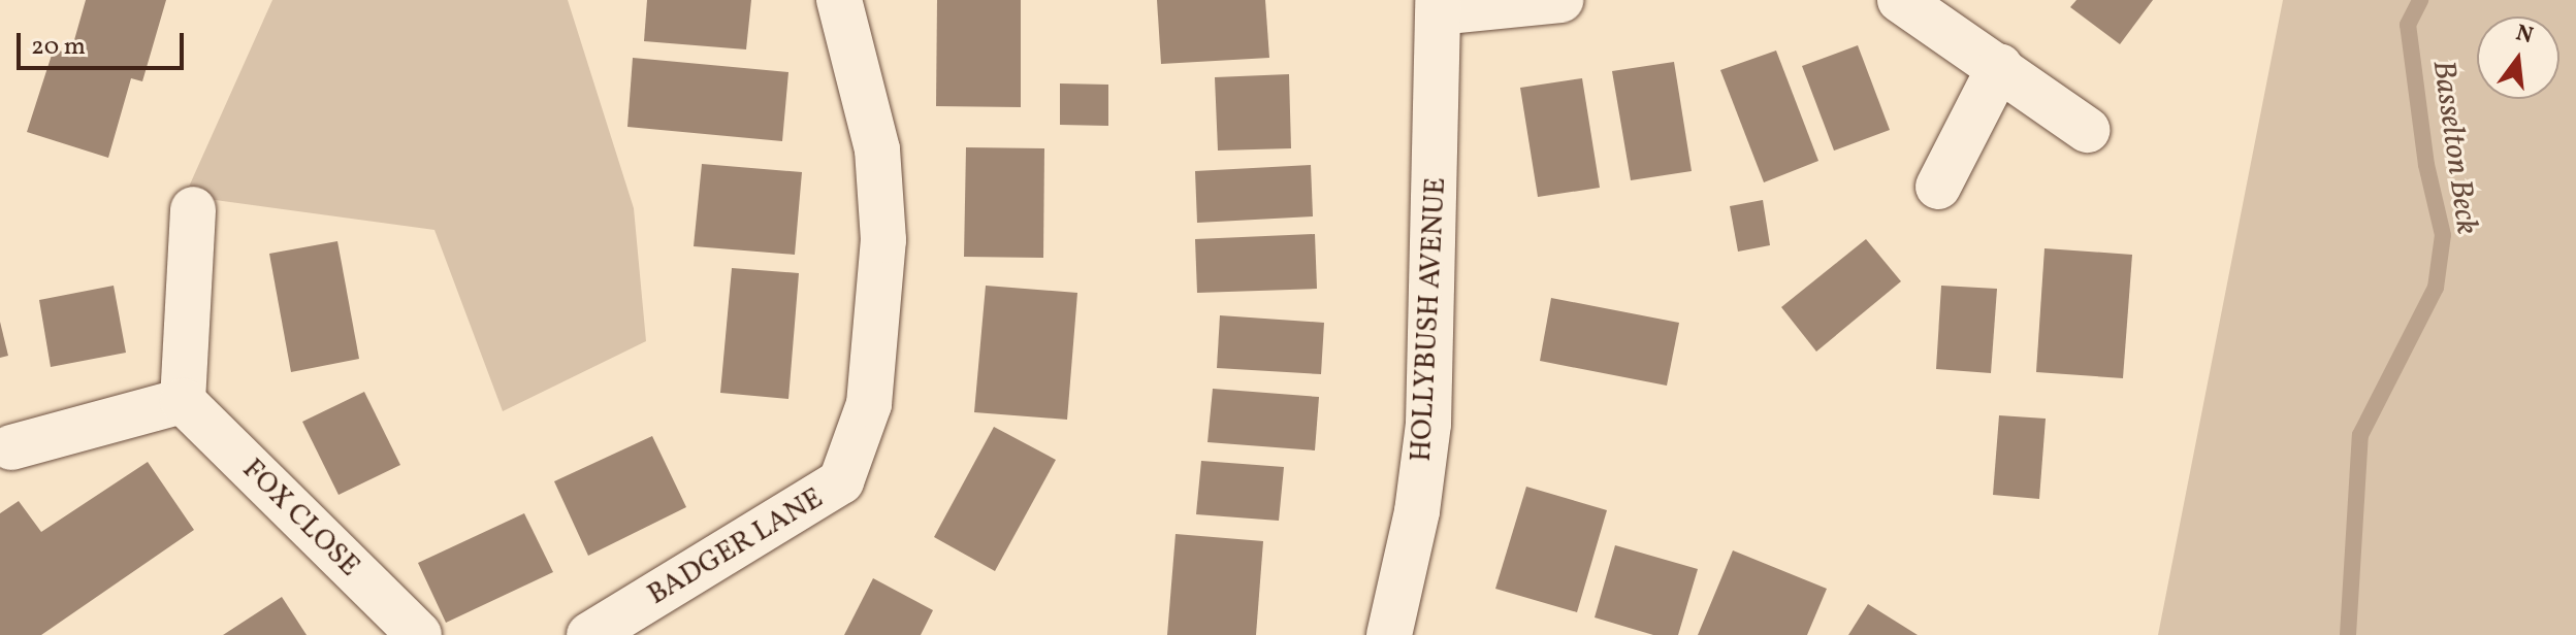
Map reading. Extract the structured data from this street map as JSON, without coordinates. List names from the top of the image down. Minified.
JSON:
{"streets":{"street":["HOLLYBUSH AVENUE","FOX CLOSE","BADGER LANE"]},"water":["Basselton Beck"],"scale_bar":"20 m","north":"top"}
